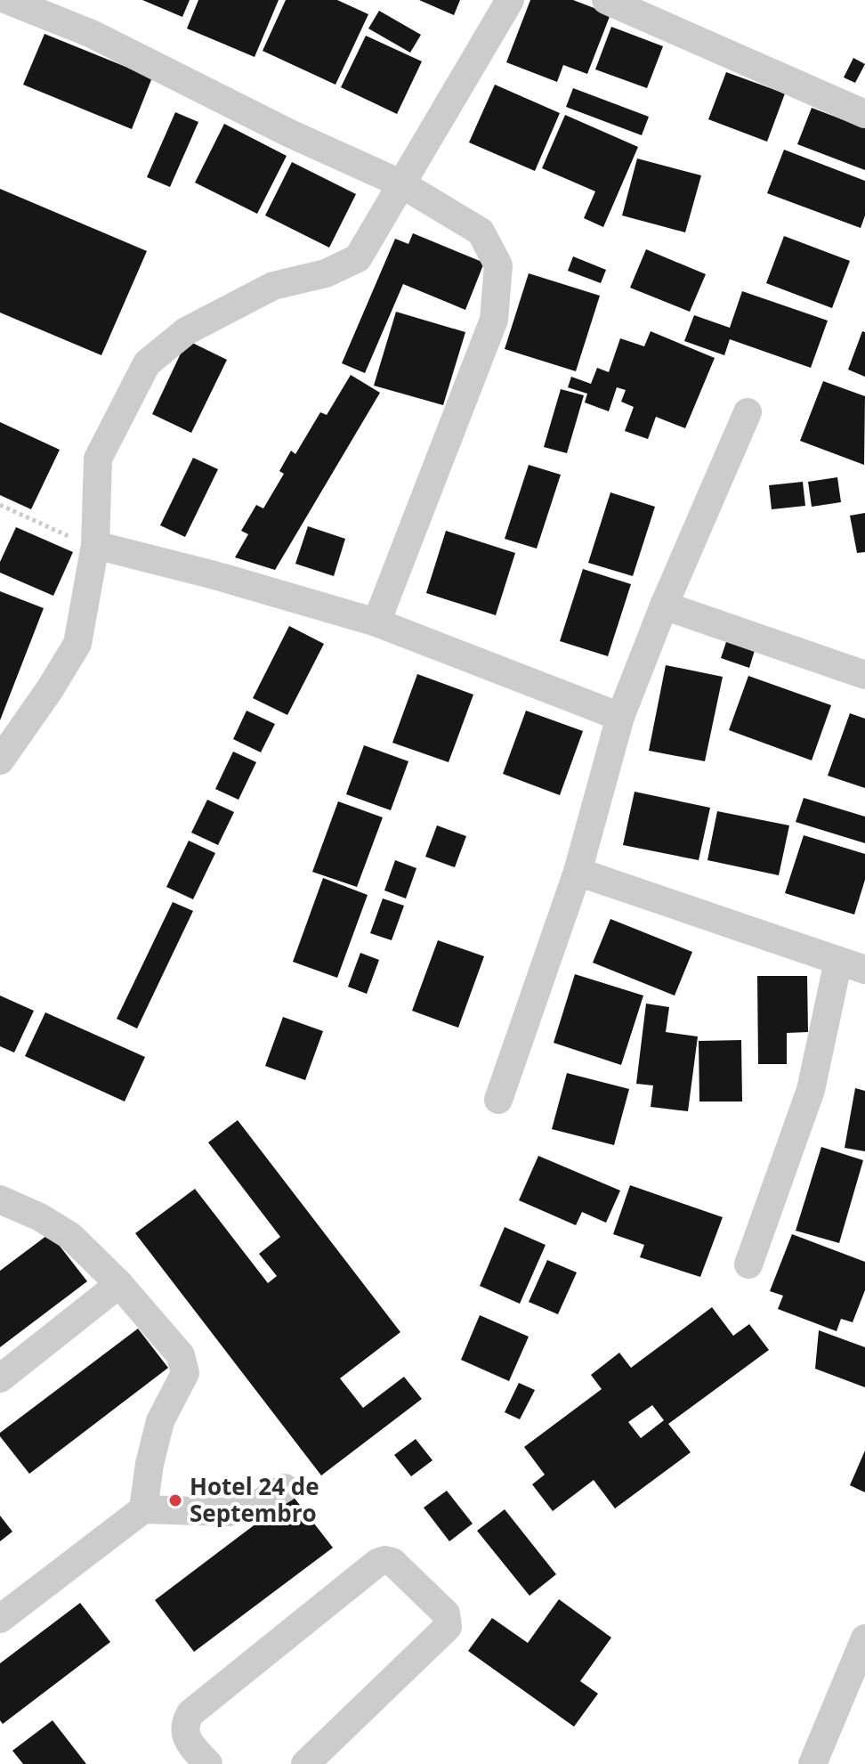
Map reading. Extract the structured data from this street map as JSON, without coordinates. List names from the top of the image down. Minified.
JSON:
{"places":["Hotel 24 de Septembro"]}
